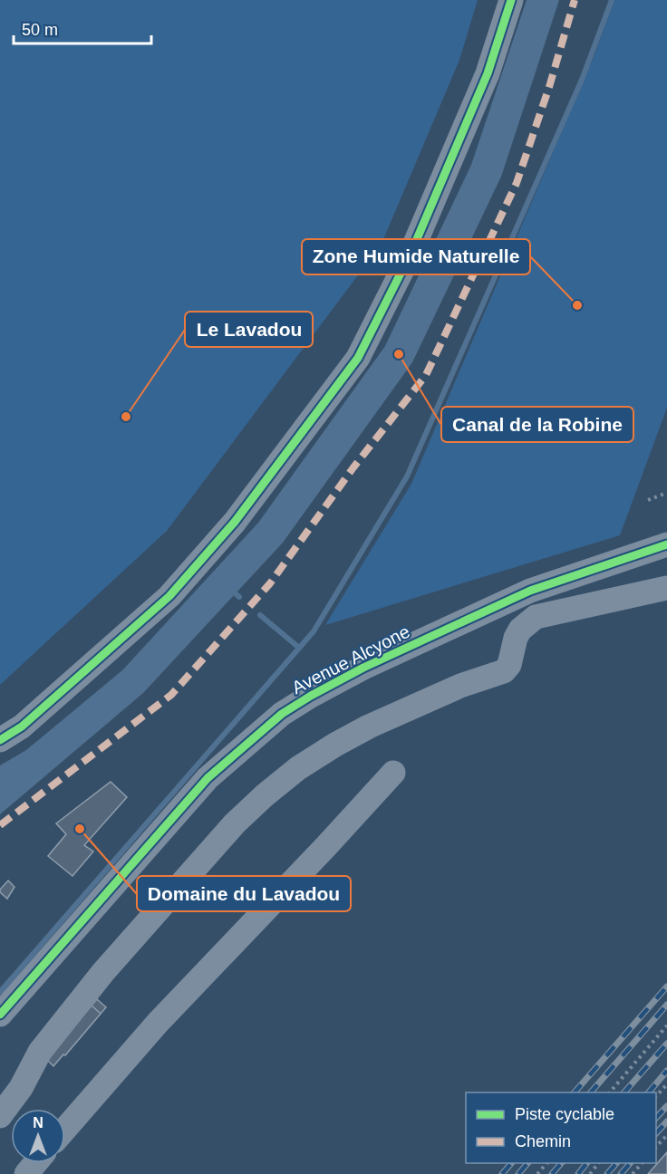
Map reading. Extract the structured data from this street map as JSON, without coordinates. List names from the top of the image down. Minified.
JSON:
{"streets":{"street":["Avenue Alcyone"]},"places":["Zone Humide Naturelle","Canal de la Robine","Le Lavadou","Domaine du Lavadou"],"legend":["Piste cyclable","Chemin"],"scale_bar":"50 m","north":"top"}
